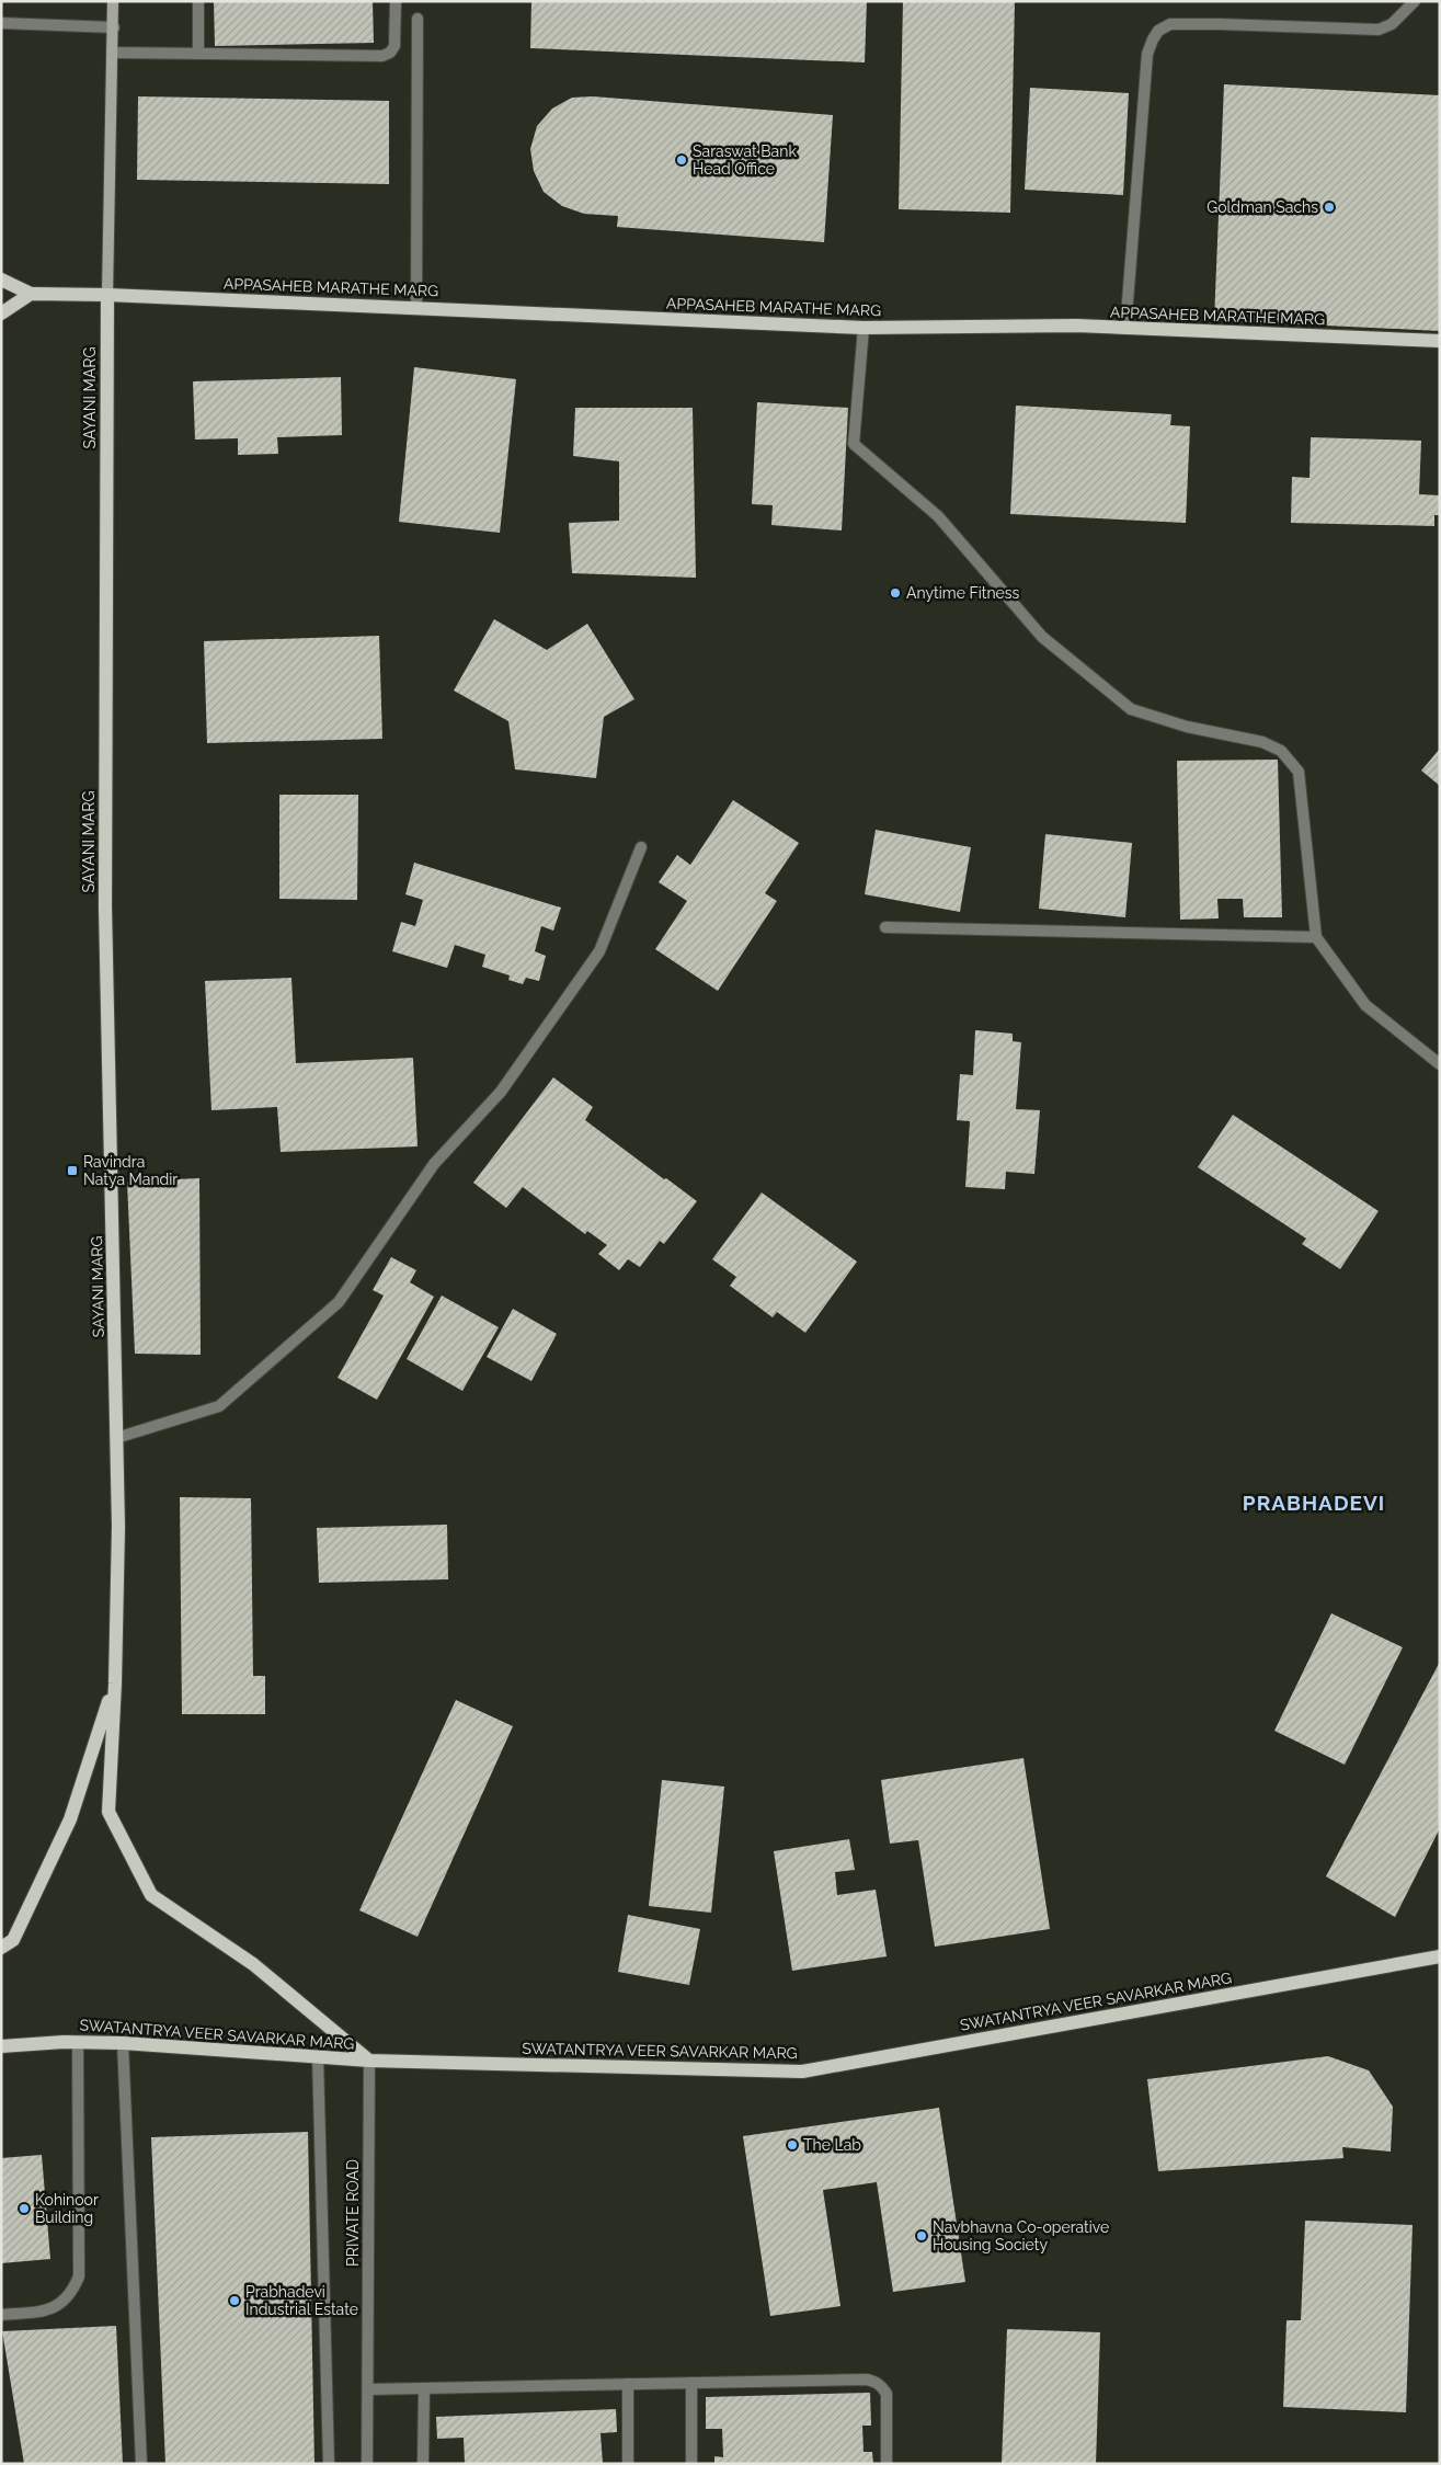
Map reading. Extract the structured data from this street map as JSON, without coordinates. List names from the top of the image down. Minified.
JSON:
{"streets":{"main road":["APPASAHEB MARATHE MARG","SAYANI MARG","SWATANTRYA VEER SAVARKAR MARG"],"street":["PRIVATE ROAD"]},"crossings":[["APPASAHEB MARATHE MARG","SAYANI MARG"],["SAYANI MARG","SWATANTRYA VEER SAVARKAR MARG"],["SAYANI MARG","PRIVATE ROAD"],["SWATANTRYA VEER SAVARKAR MARG","PRIVATE ROAD"]],"districts":["PRABHADEVI"],"places":{"other":["Saraswat Bank Head Office","Goldman Sachs","Anytime Fitness","The Lab","Kohinoor Building","Navbhavna Co-operative Housing Society","Prabhadevi Industrial Estate"],"transit":["Ravindra Natya Mandir"]}}
